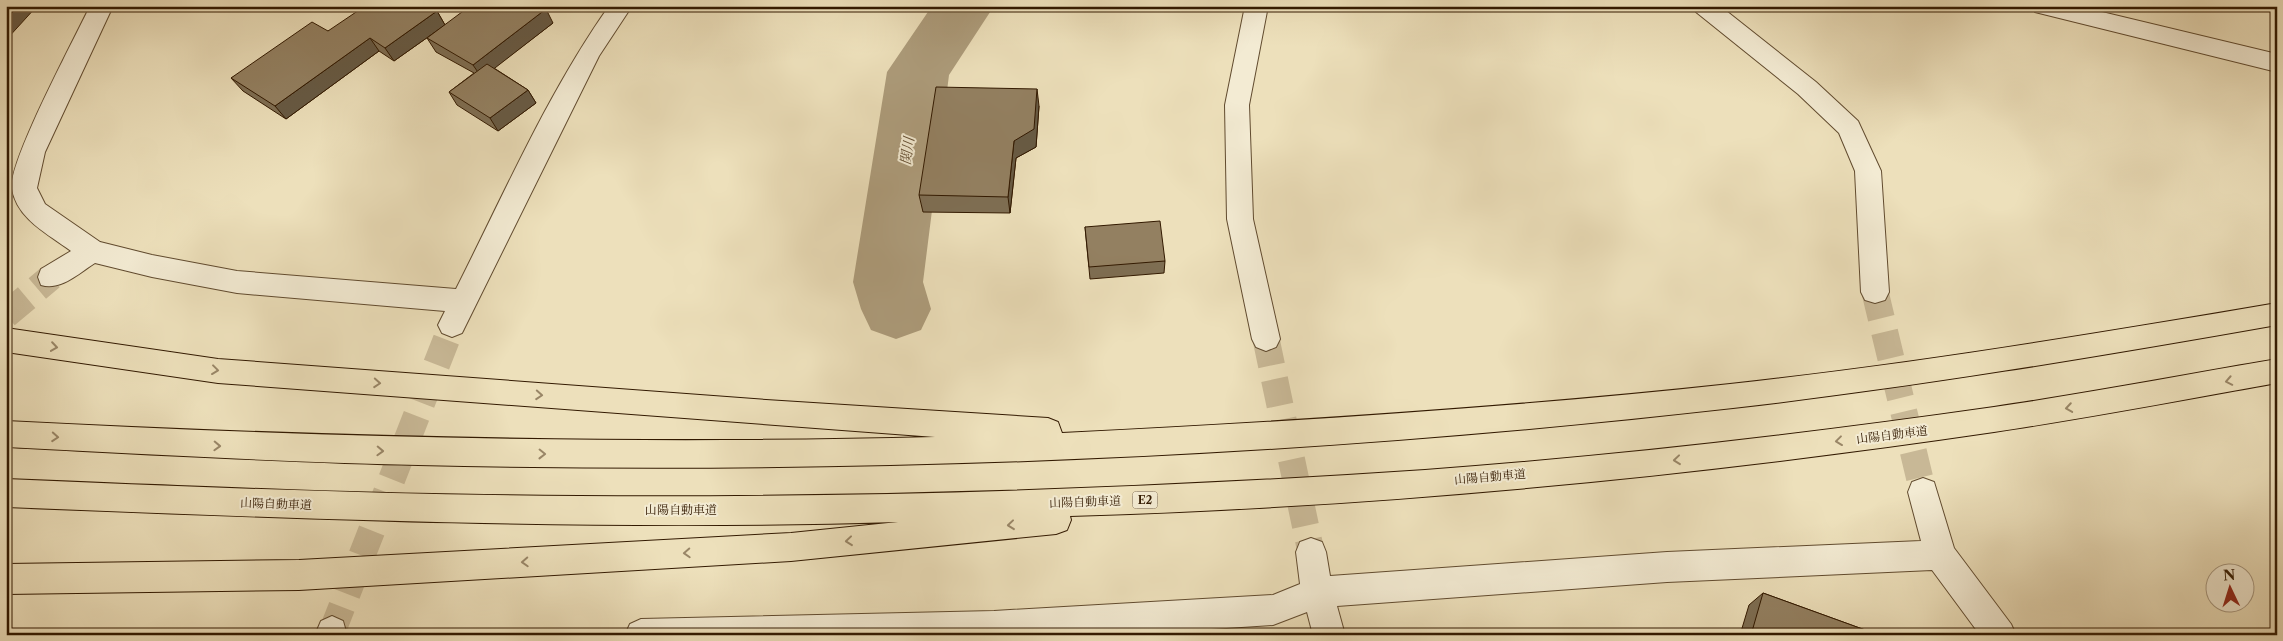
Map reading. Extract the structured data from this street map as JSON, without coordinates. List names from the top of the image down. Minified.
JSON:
{"streets":{"highway":["山陽自動車道","E2"]},"water":["関川"],"north":"top"}
